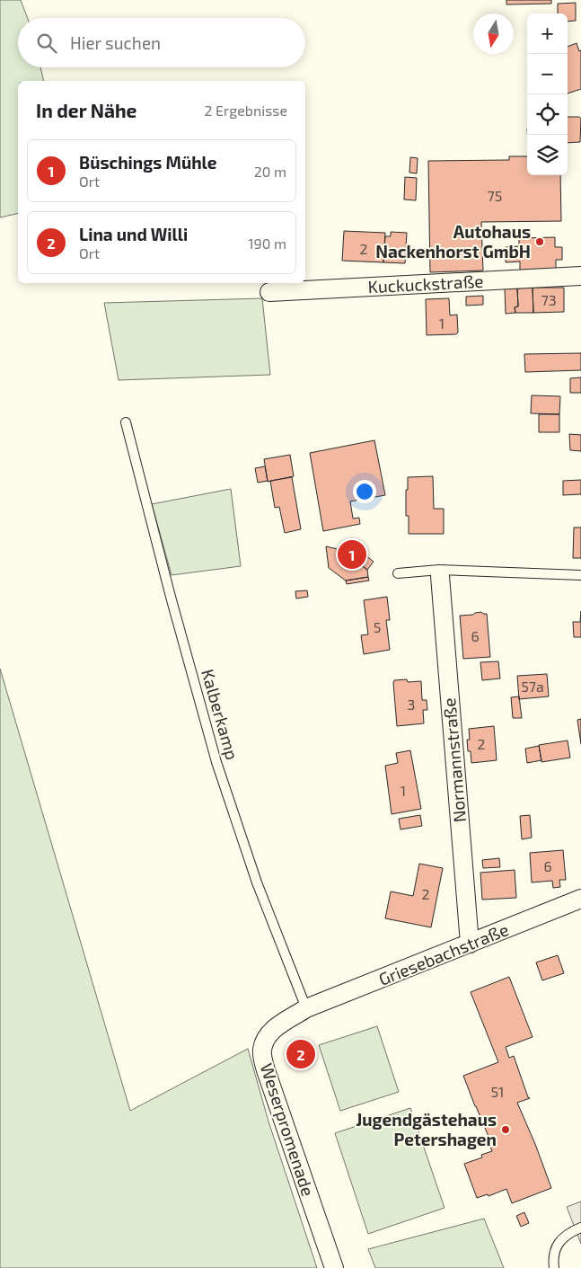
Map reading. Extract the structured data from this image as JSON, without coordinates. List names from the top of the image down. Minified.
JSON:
{"streets":{"street":["Kuckuckstraße","Normannstraße","Griesebachstraße","Weserpromenade"],"lane":["Kalberkamp"]},"crossings":[["Kalberkamp","Griesebachstraße"],["Kalberkamp","Weserpromenade"],["Normannstraße","Griesebachstraße"],["Griesebachstraße","Weserpromenade"]],"places":["Autohaus Nackenhorst GmbH","Jugendgästehaus Petershagen"],"house_numbers":["75","2","73","1","5","6","57a","3","2","1","6","2","51"],"north":"bottom","page":{"map_buttons":["+","−"],"search":"Hier suchen","heading":["In der Nähe","2 Ergebnisse"],"list":[{"mark":"1","name":"Büschings Mühle","note":"Ort","value":"20 m"},{"mark":"2","name":"Lina und Willi","note":"Ort","value":"190 m"}],"pins":["1","2"]}}
